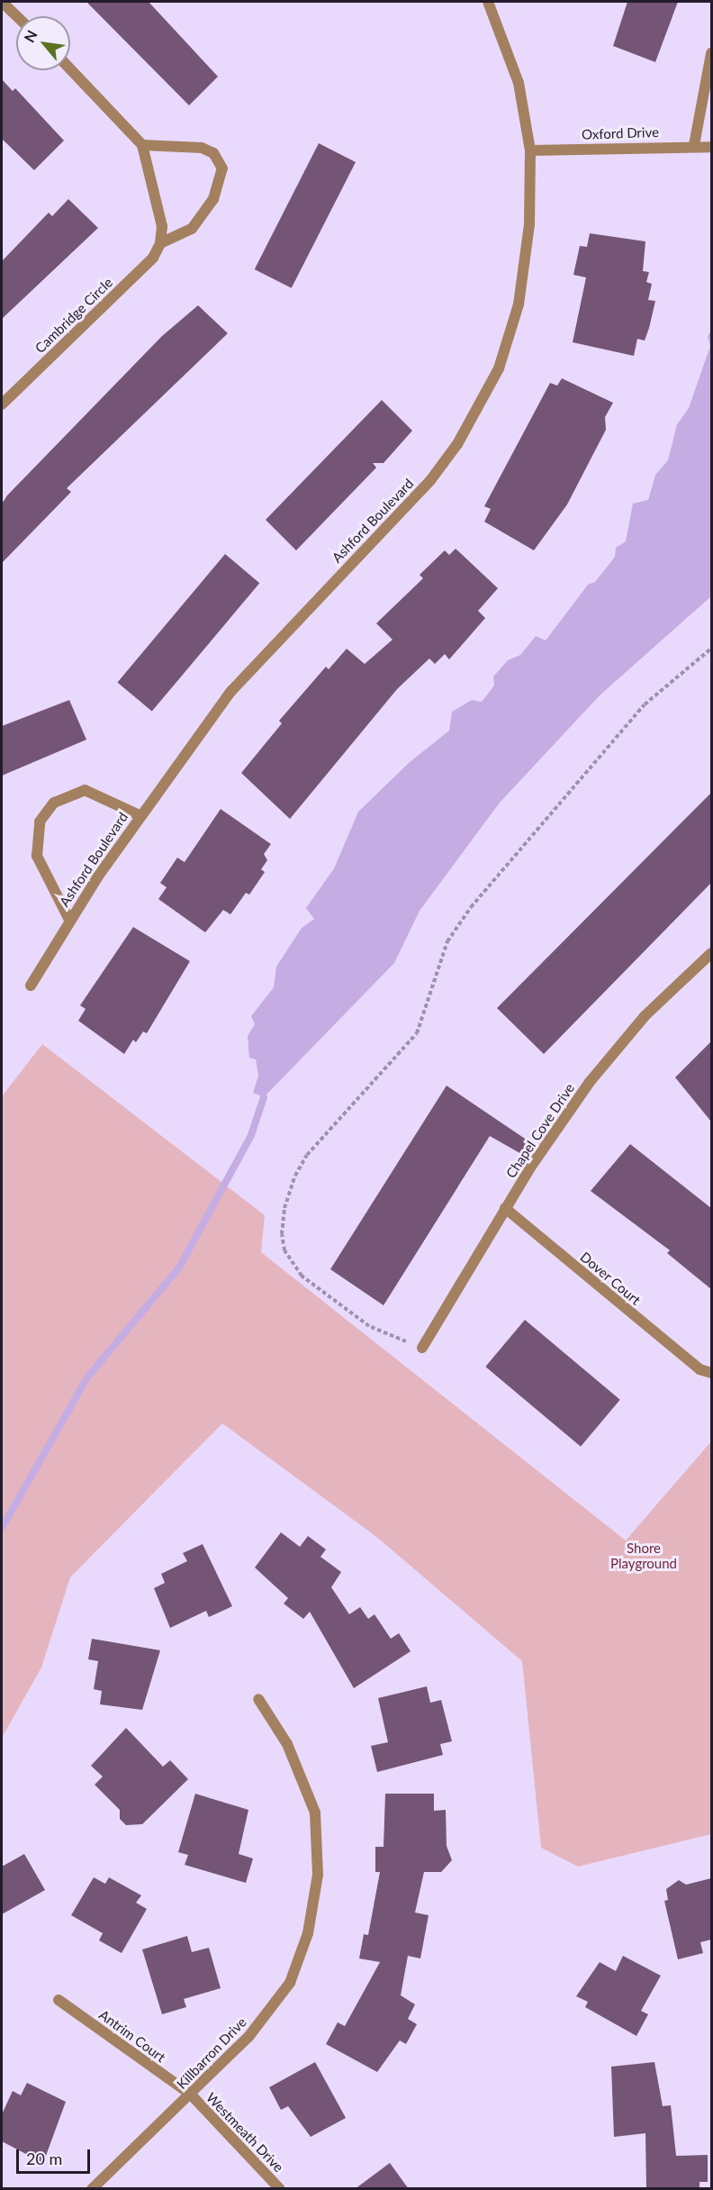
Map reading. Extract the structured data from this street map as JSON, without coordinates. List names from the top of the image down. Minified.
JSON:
{"streets":{"street":["Oxford Drive","Cambridge Circle","Ashford Boulevard","Chapel Cove Drive","Dover Court","Antrim Court","Killbarron Drive","Westmeath Drive"]},"crossings":[["Oxford Drive","Ashford Boulevard"],["Chapel Cove Drive","Dover Court"],["Antrim Court","Killbarron Drive"],["Antrim Court","Westmeath Drive"],["Killbarron Drive","Westmeath Drive"]],"parks":["Shore Playground"],"scale_bar":"20 m","north":"top left"}
